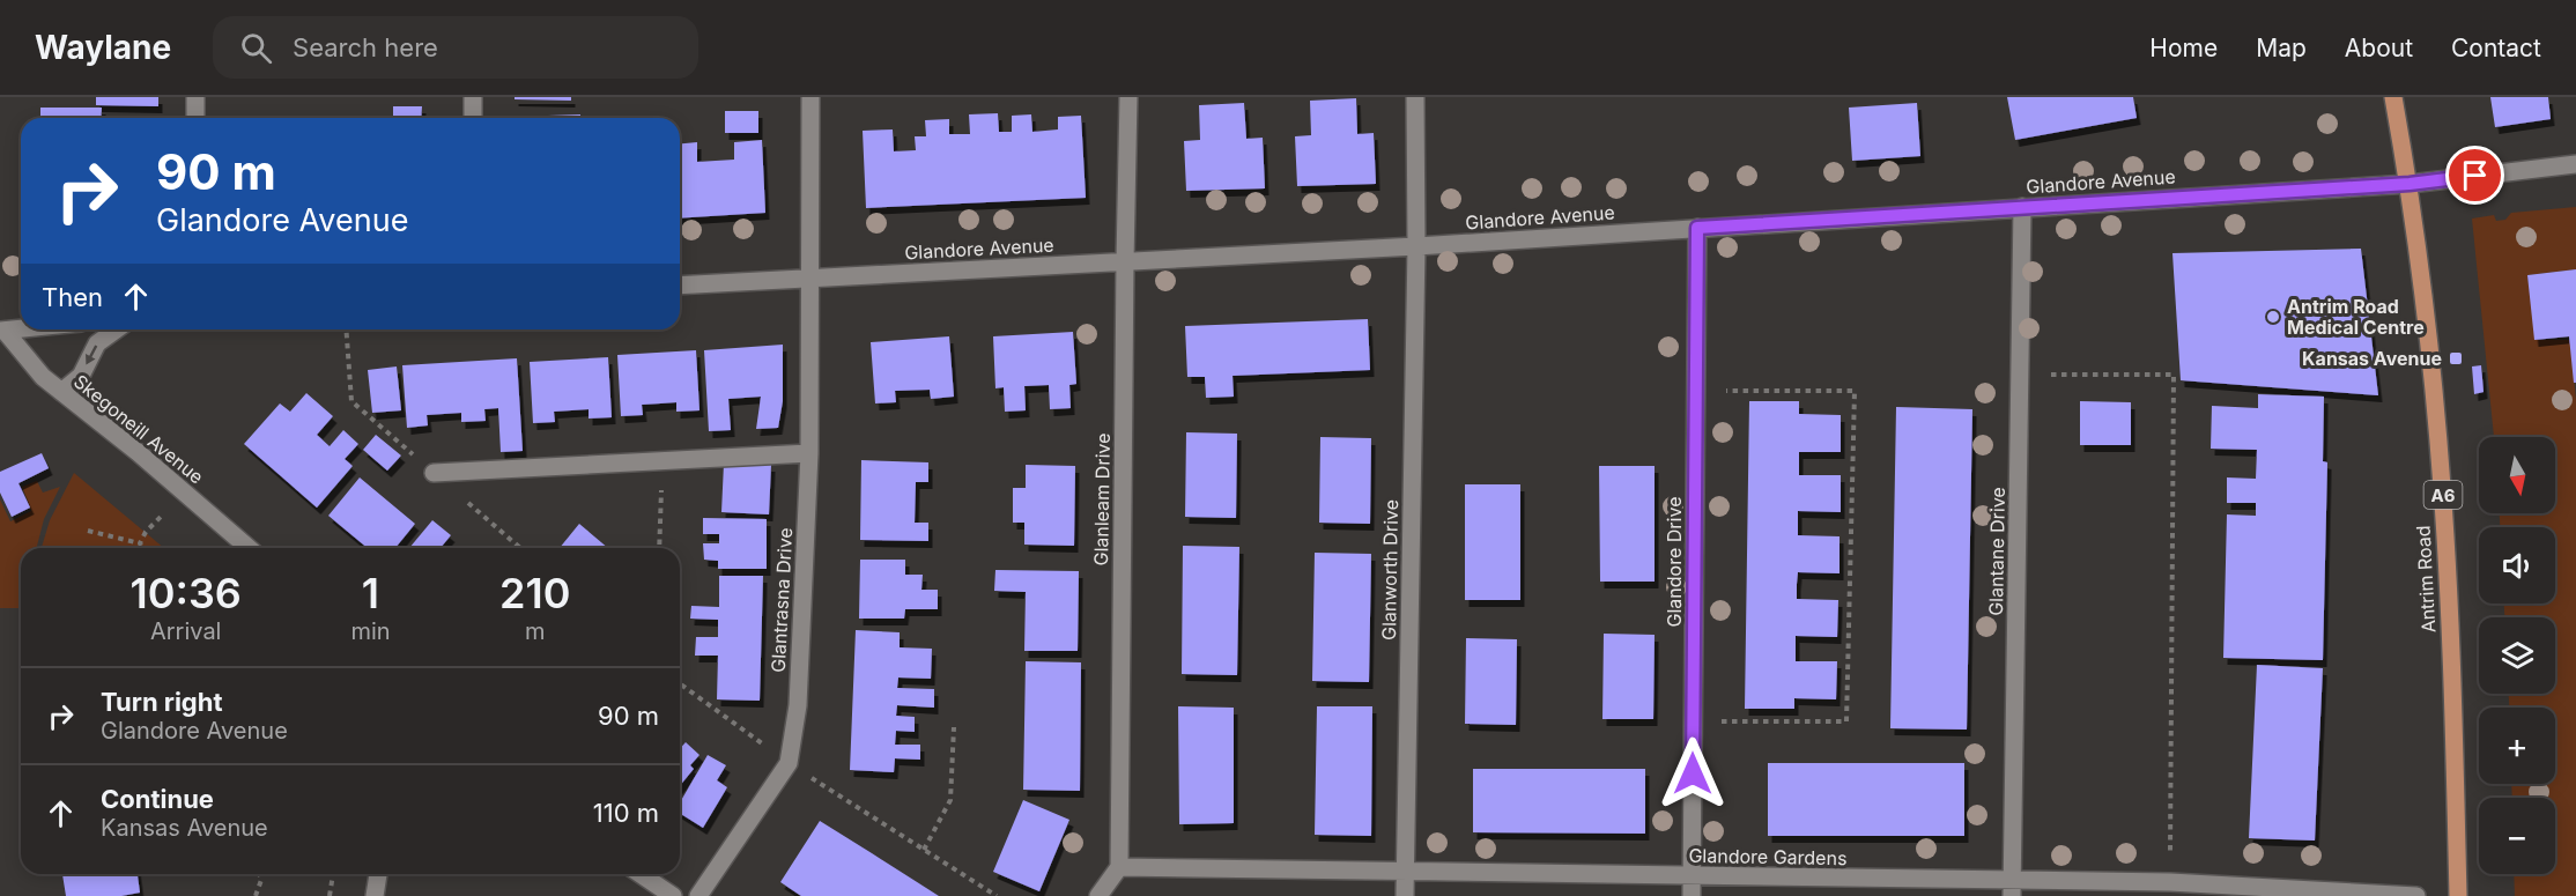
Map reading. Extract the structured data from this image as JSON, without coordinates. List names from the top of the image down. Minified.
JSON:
{"streets":{"main road":["A6","Antrim Road"],"street":["Glandore Avenue","Skegoneill Avenue","Glanleam Drive","Glantane Drive","Glandore Drive","Glanworth Drive","Glantrasna Drive","Glandore Gardens"]},"crossings":[["Glandore Avenue","Glanleam Drive"],["Glandore Avenue","Glantane Drive"],["Glandore Avenue","Glandore Drive"],["Glandore Avenue","Glanworth Drive"],["Glandore Avenue","Antrim Road"],["Glandore Avenue","Glantrasna Drive"],["Glanleam Drive","Glandore Gardens"],["Glantane Drive","Glandore Gardens"],["Glandore Drive","Glandore Gardens"],["Glanworth Drive","Glandore Gardens"]],"places":{"other":["Antrim Road Medical Centre"],"transit":["Kansas Avenue"]},"north":"bottom","page":{"header":"Waylane","search":"Search here","nav":["Home","Map","About","Contact"],"turn":["90 m","Glandore Avenue"],"then":"Then","map_buttons":["+","−"],"eta":["10:36","Arrival","1","min","210","m"],"list":[{"name":"Turn right","note":"Glandore Avenue","value":"90 m"},{"name":"Continue","note":"Kansas Avenue","value":"110 m"}]}}
